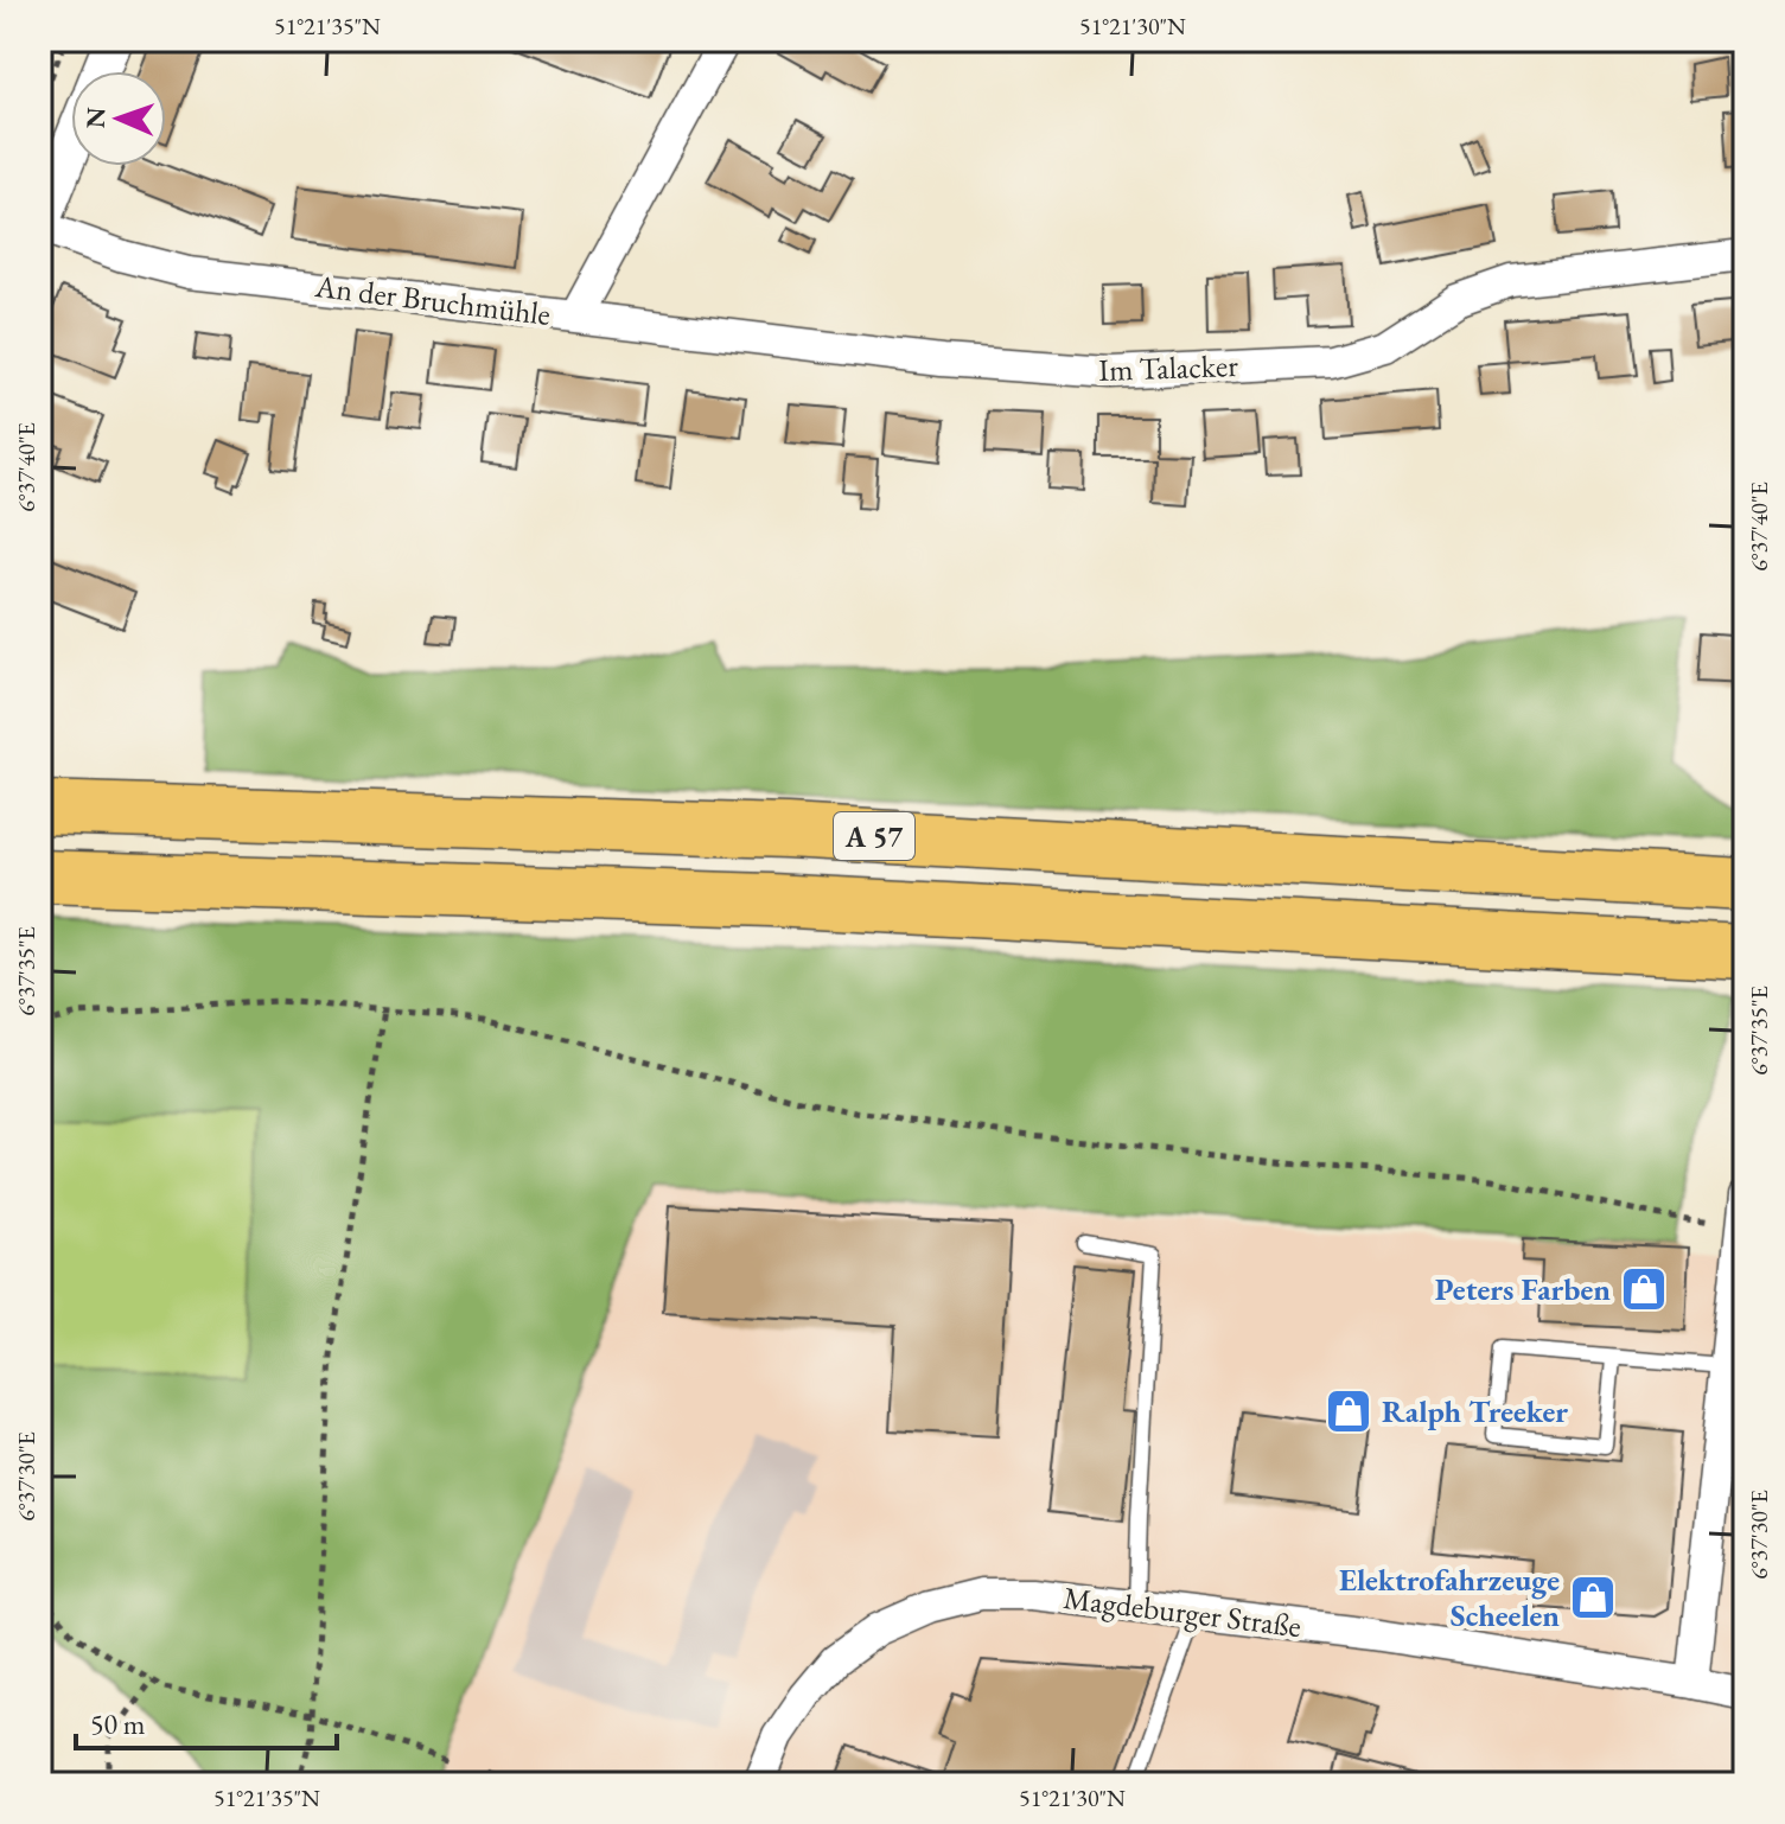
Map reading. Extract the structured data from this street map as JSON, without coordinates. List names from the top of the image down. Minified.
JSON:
{"streets":{"highway":["A 57"],"street":["An der Bruchmühle","Im Talacker","Magdeburger Straße"]},"crossings":[["An der Bruchmühle","Im Talacker"]],"places":{"shop":["Peters Farben","Ralph Treeker","Elektrofahrzeuge Scheelen"]},"scale_bar":"50 m","north":"left","coordinates":["51°21'35\"N","51°21'30\"N","6°37'40\"E","6°37'35\"E","6°37'30\"E"]}
